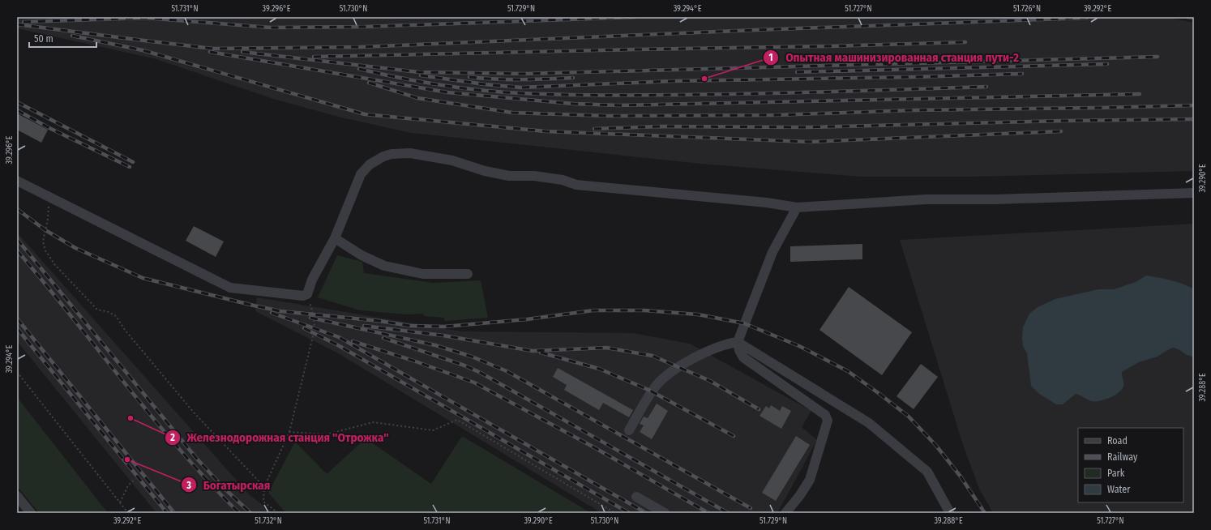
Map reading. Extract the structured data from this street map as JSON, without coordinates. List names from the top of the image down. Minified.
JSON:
{"places":["Опытная машинизированная станция пути-2","Железнодорожная станция \"Отрожка\"","Богатырская"],"legend":["Road","Railway","Park","Water"],"scale_bar":"50 m","coordinates":["51.731°N","39.296°E","51.730°N","51.729°N","39.294°E","51.727°N","51.726°N","39.292°E","39.290°E","39.288°E","51.732°N"]}
